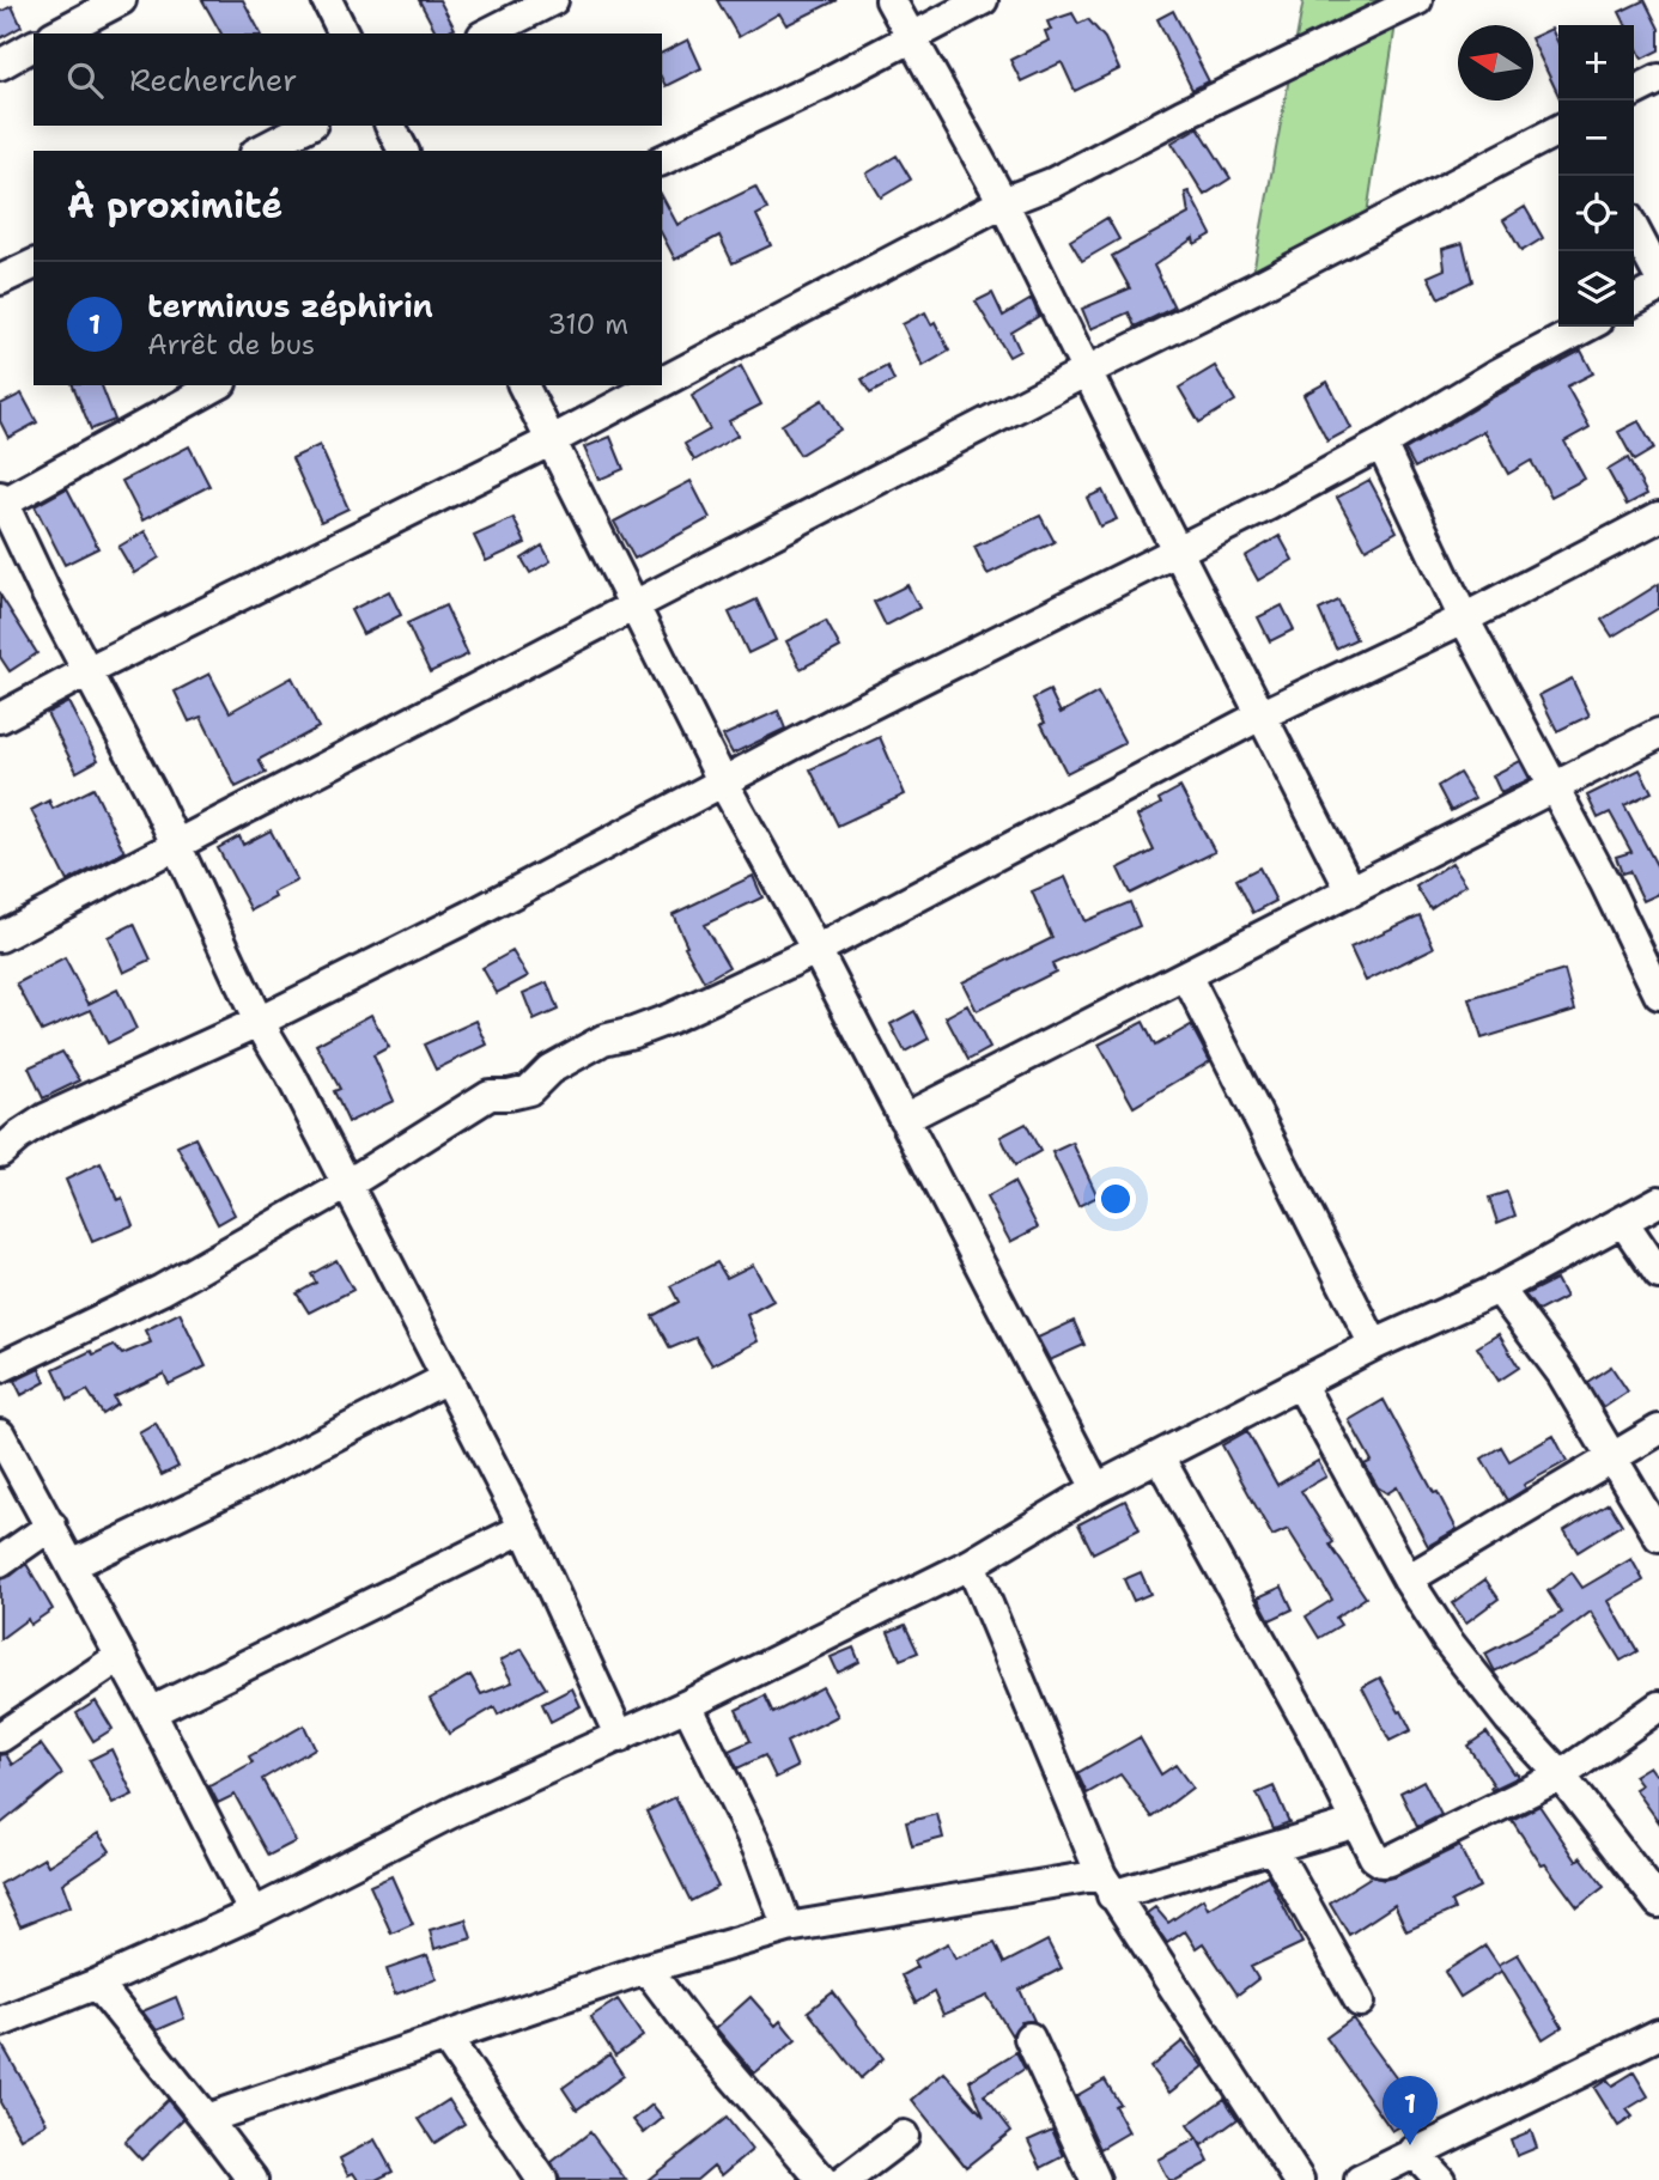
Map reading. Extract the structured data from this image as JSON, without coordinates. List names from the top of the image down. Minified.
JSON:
{"north":"left","page":{"map_buttons":["+","−"],"search":"Rechercher","heading":"À proximité","list":[{"mark":"1","name":"terminus zéphirin","note":"Arrêt de bus","value":"310 m"}],"pins":"1"}}
